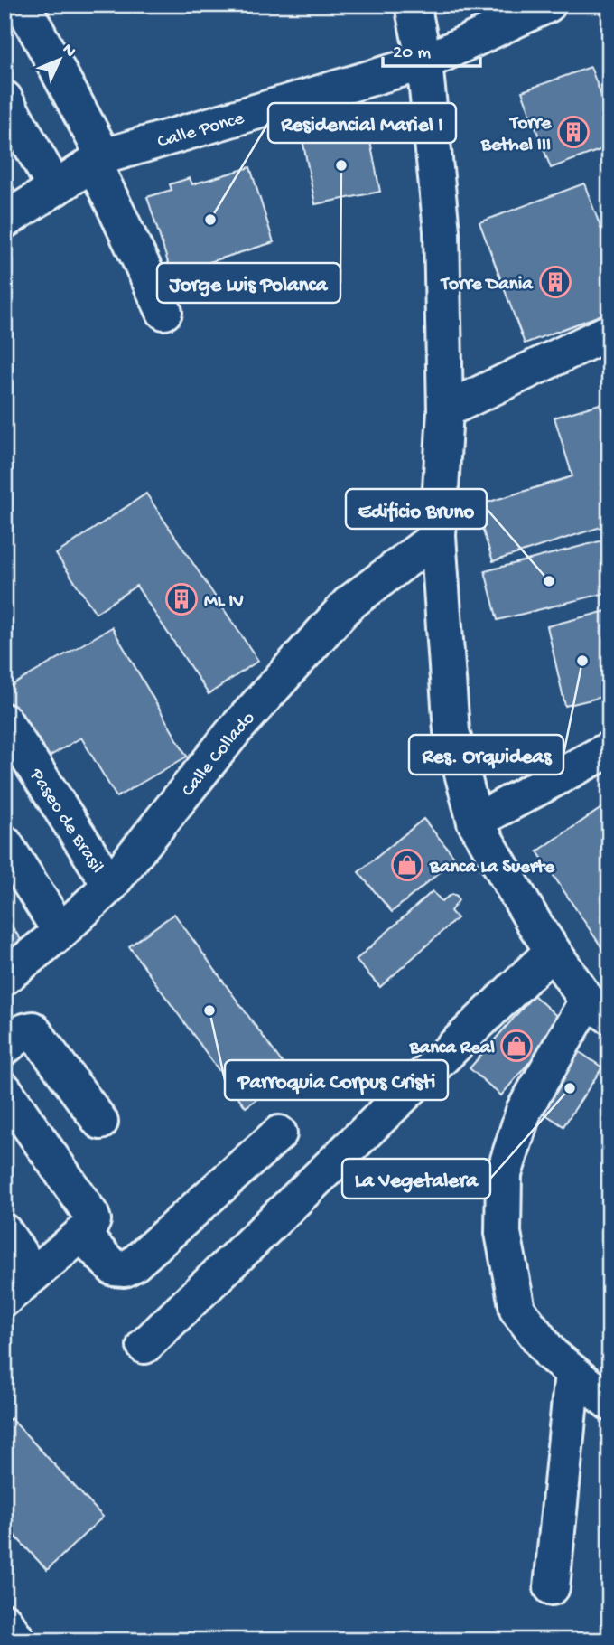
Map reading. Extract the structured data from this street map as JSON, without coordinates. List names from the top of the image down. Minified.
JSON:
{"streets":{"street":["Calle Ponce","Calle Collado","Paseo de Brasil"]},"crossings":[["Calle Collado","Paseo de Brasil"]],"places":{"building":["Torre Bethel III","Torre Dania","ML IV"],"other":["Jorge Luis Polanca","Residencial Mariel I","Edificio Bruno","Res. Orquideas","Parroquia Corpus Cristi","La Vegetalera"],"shop":["Banca La Suerte","Banca Real"]},"scale_bar":"20 m","north":"top right"}
